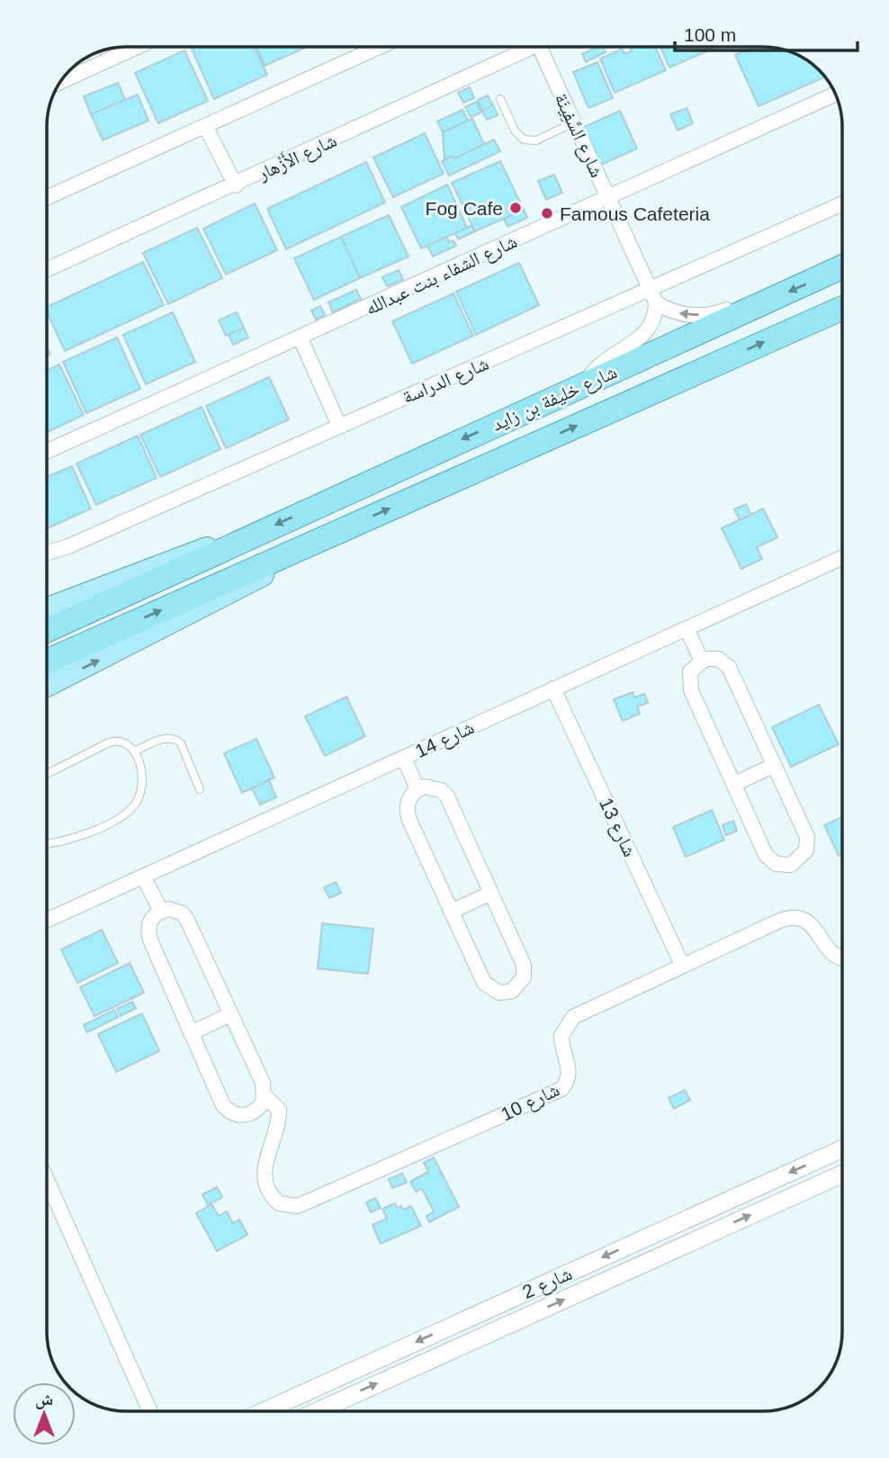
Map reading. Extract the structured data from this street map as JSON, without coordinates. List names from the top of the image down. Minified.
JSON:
{"streets":{"highway":["شارع خليفة بن زايد"],"street":["شارع السَّفِينَة","شارع الأَزْهار","شارع الشفاء بنت عبدالله","شارع الدراسة","شارع 14","شارع 13","شارع 10","شارع 2"]},"crossings":[["شارع السَّفِينَة","شارع الشفاء بنت عبدالله"],["شارع السَّفِينَة","شارع الدراسة"],["شارع 14","شارع 13"],["شارع 13","شارع 10"]],"places":["Fog Cafe","Famous Cafeteria"],"scale_bar":"100 m","north":"top"}
